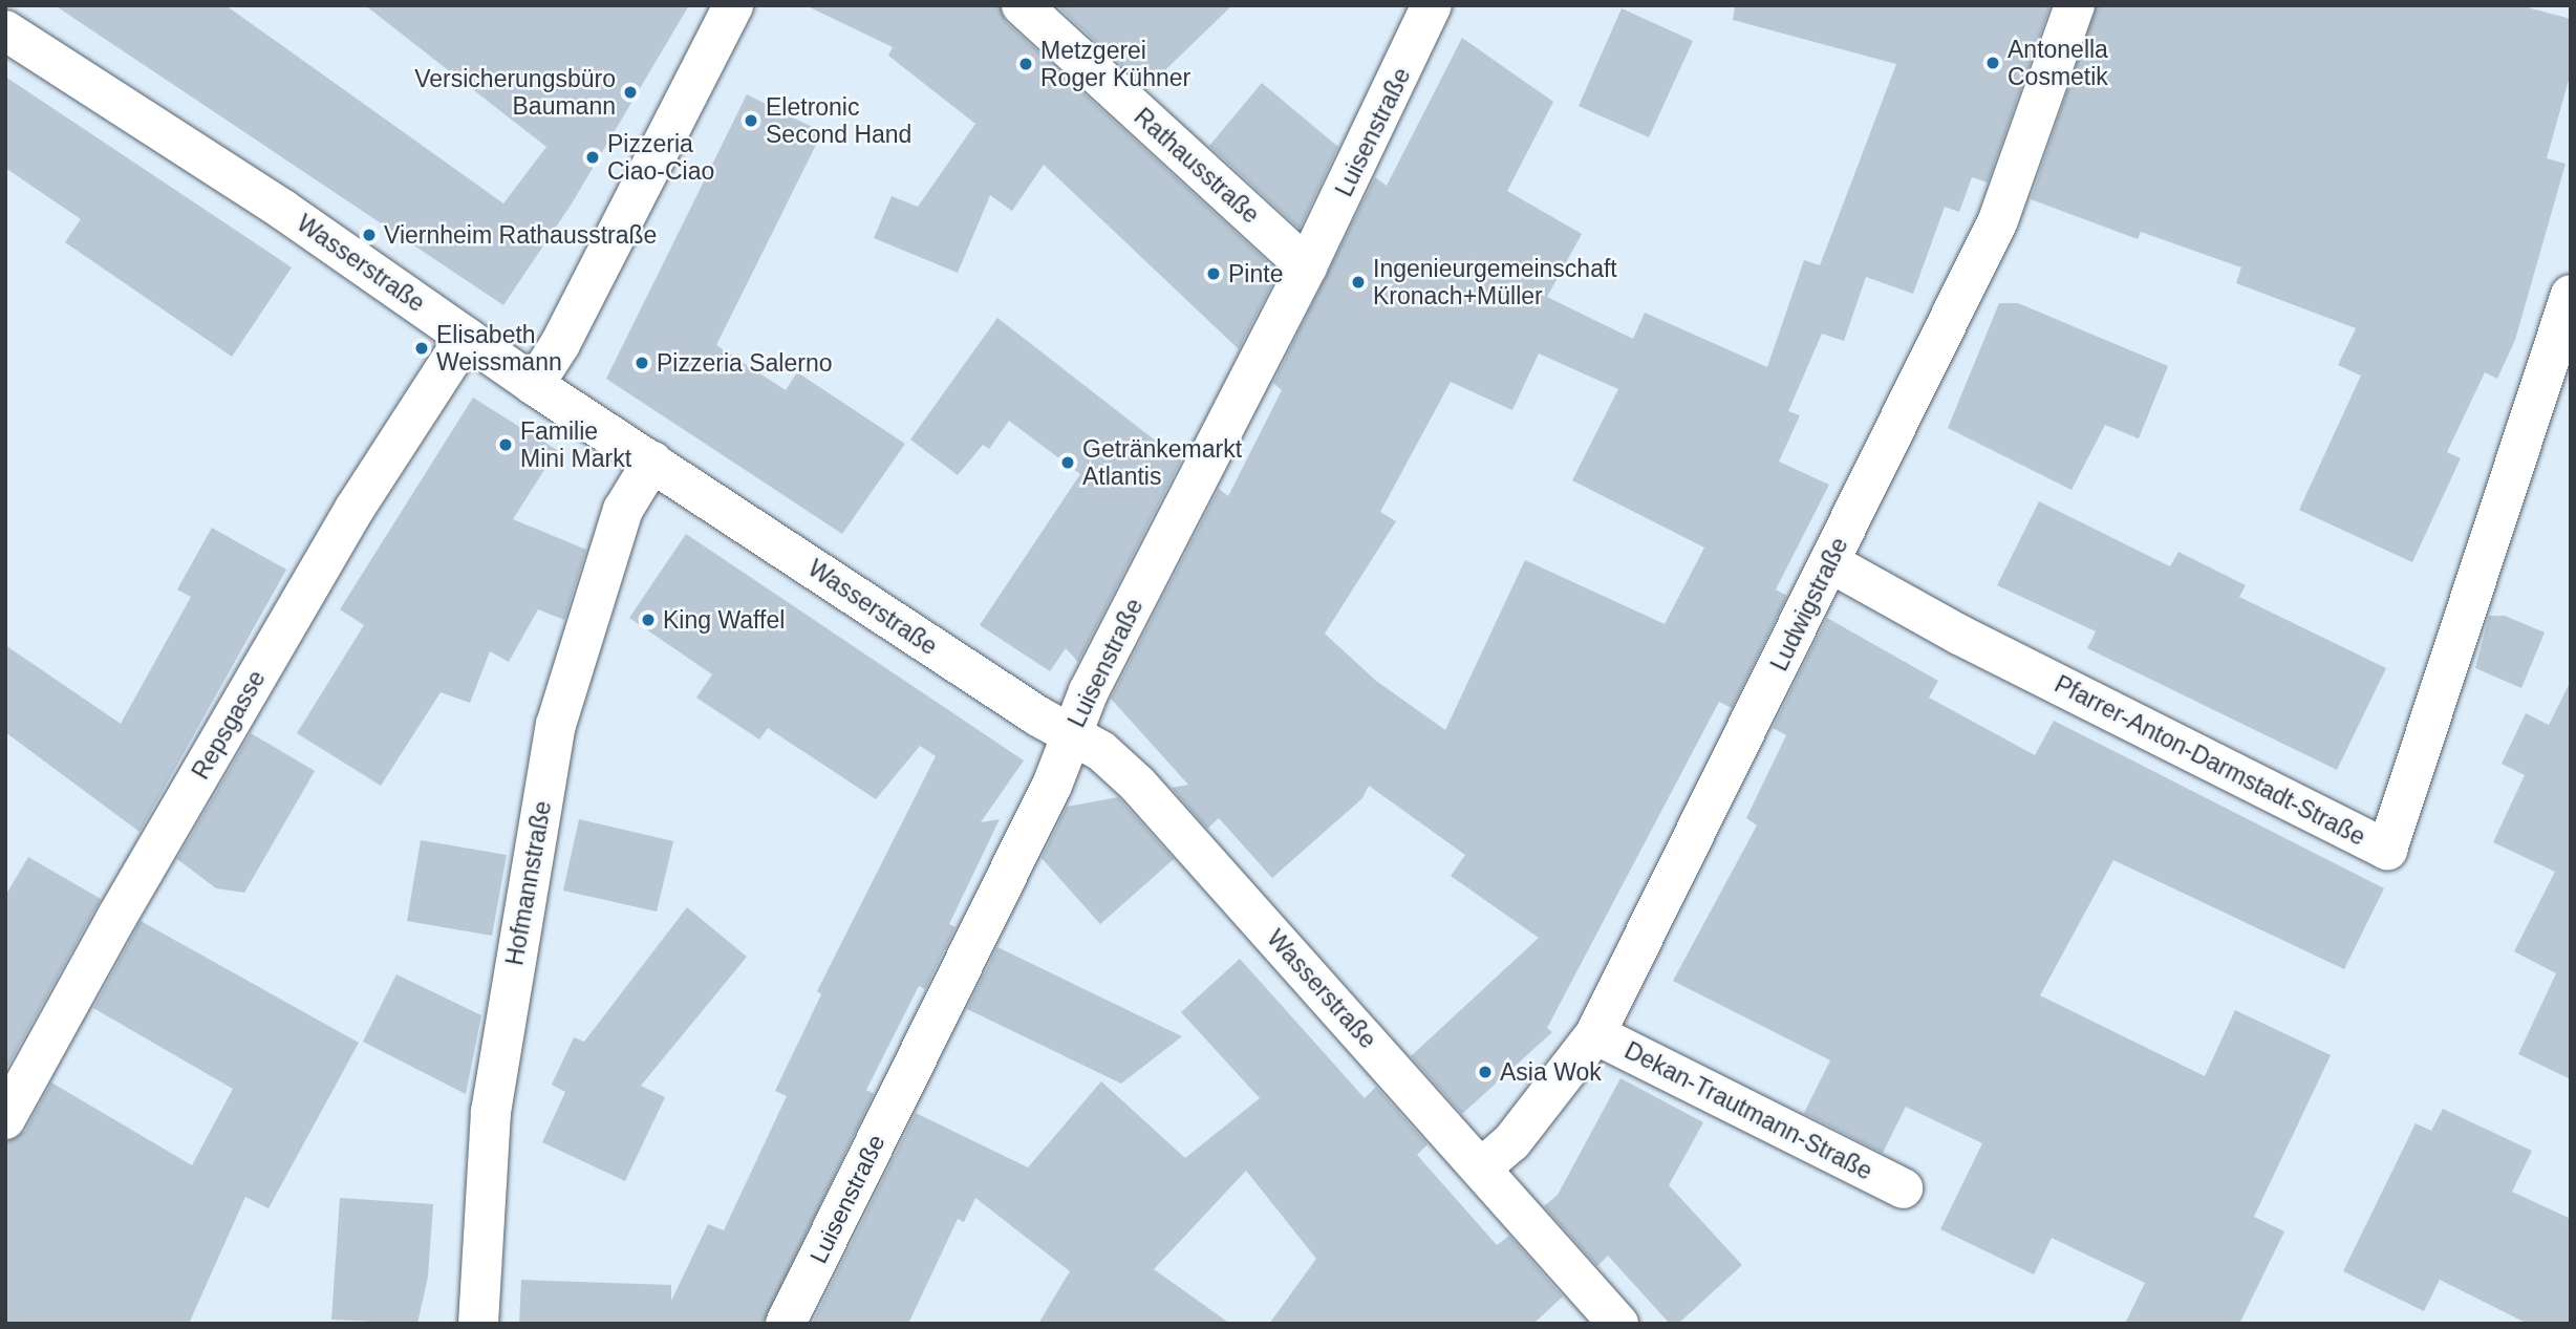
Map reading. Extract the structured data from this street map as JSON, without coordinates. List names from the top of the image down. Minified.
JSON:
{"streets":{"street":["Luisenstraße","Rathausstraße","Wasserstraße","Ludwigstraße","Repsgasse","Pfarrer-Anton-Darmstadt-Straße","Hofmannstraße","Dekan-Trautmann-Straße"]},"crossings":[["Luisenstraße","Rathausstraße"],["Luisenstraße","Wasserstraße"],["Wasserstraße","Ludwigstraße"],["Wasserstraße","Repsgasse"],["Wasserstraße","Hofmannstraße"],["Ludwigstraße","Pfarrer-Anton-Darmstadt-Straße"],["Ludwigstraße","Dekan-Trautmann-Straße"]],"places":["Antonella Cosmetik","Metzgerei Roger Kühner","Versicherungsbüro Baumann","Eletronic Second Hand","Pizzeria Ciao-Ciao","Viernheim Rathausstraße","Pinte","Ingenieurgemeinschaft Kronach+Müller","Elisabeth Weissmann","Pizzeria Salerno","Familie Mini Markt","Getränkemarkt Atlantis","King Waffel","Asia Wok"]}
